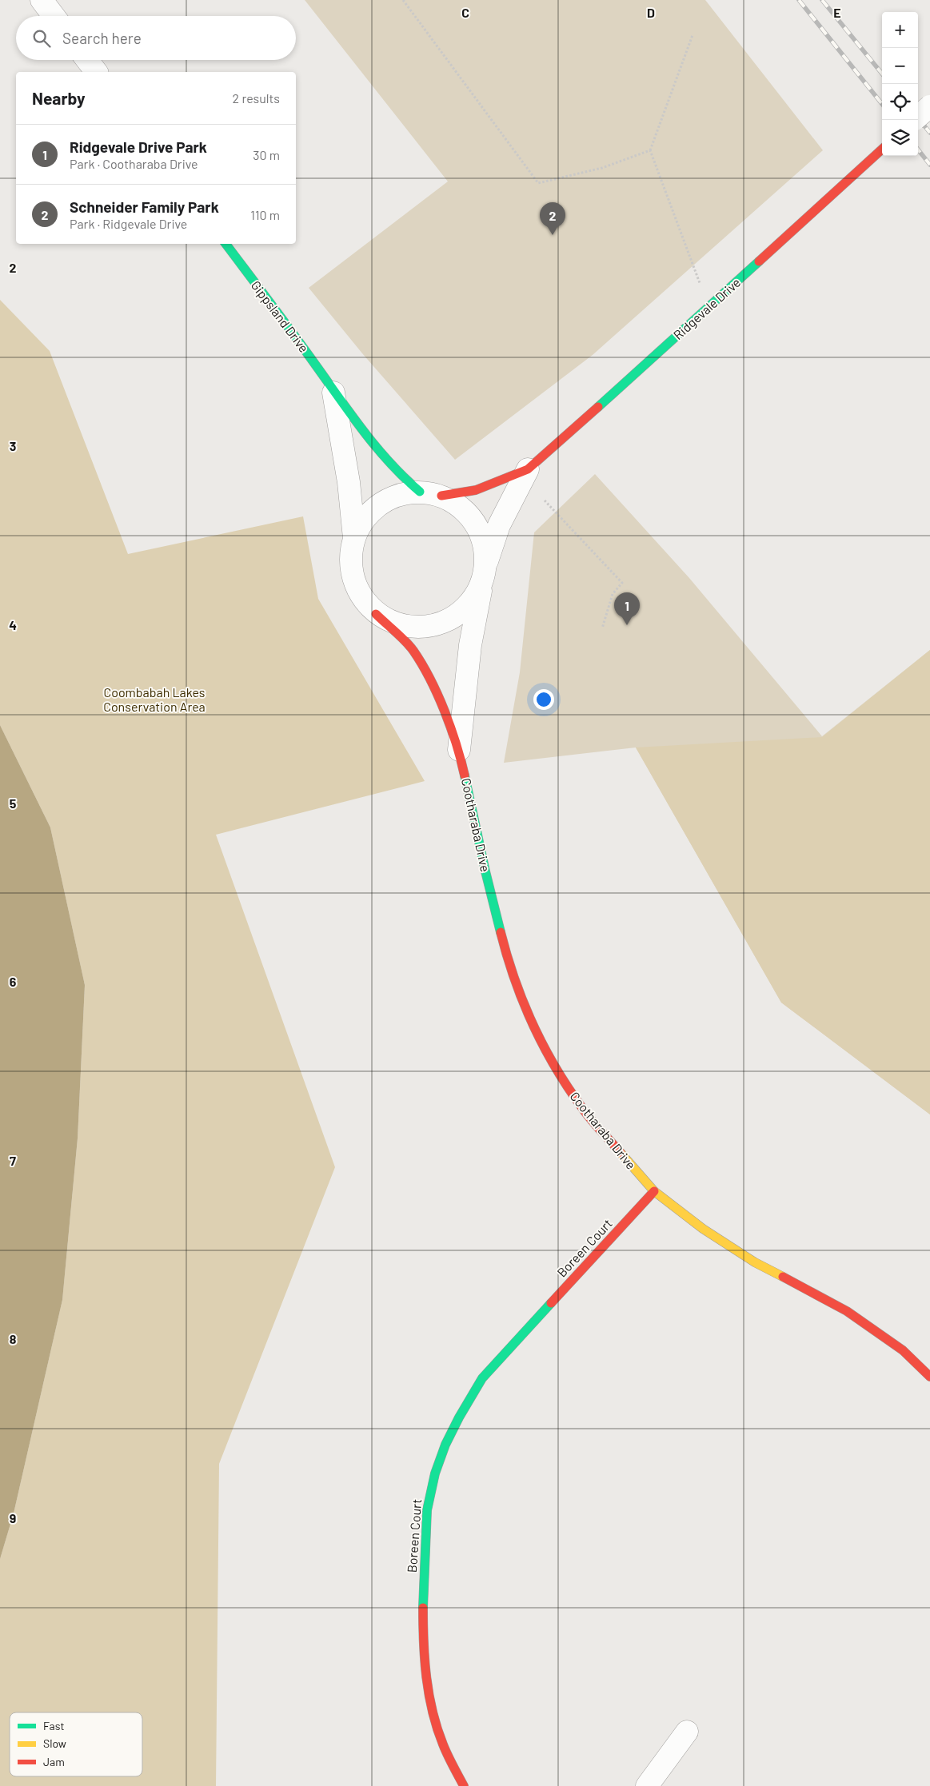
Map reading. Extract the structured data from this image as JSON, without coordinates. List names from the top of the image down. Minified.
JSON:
{"streets":{"street":["Ridgevale Drive","Gippsland Drive","Cootharaba Drive","Boreen Court"]},"crossings":[["Ridgevale Drive","Gippsland Drive"],["Ridgevale Drive","Cootharaba Drive"],["Gippsland Drive","Cootharaba Drive"],["Cootharaba Drive","Boreen Court"]],"parks":["Coombabah Lakes Conservation Area"],"legend":["Fast","Slow","Jam"],"page":{"map_buttons":["+","−"],"search":"Search here","heading":["Nearby","2 results"],"list":[{"mark":"1","name":"Ridgevale Drive Park","note":"Park · Cootharaba Drive","value":"30 m"},{"mark":"2","name":"Schneider Family Park","note":"Park · Ridgevale Drive","value":"110 m"}],"pins":["2","1"]},"grid":{"columns":["C","D","E"],"rows":["2","3","4","5","6","7","8","9"]}}
